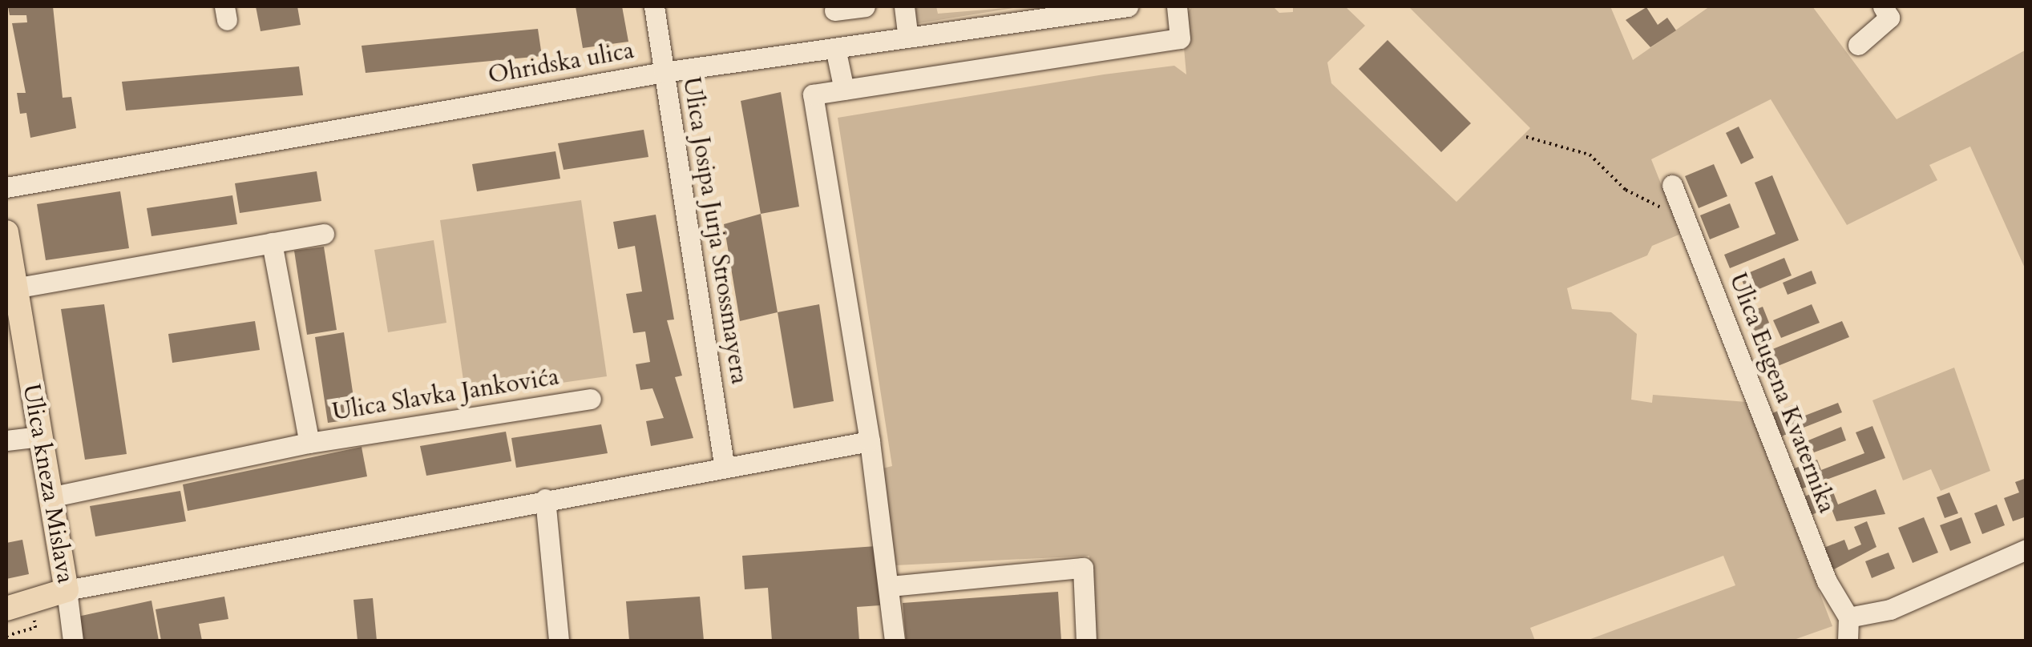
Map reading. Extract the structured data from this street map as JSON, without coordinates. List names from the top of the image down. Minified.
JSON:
{"streets":{"main road":["Ulica kneza Mislava"],"street":["Ohridska ulica","Ulica Josipa Jurja Strossmayera","Ulica Eugena Kvaternika","Ulica Slavka Jankovića"]},"crossings":[["Ohridska ulica","Ulica Josipa Jurja Strossmayera"],["Ulica Slavka Jankovića","Ulica kneza Mislava"]]}
